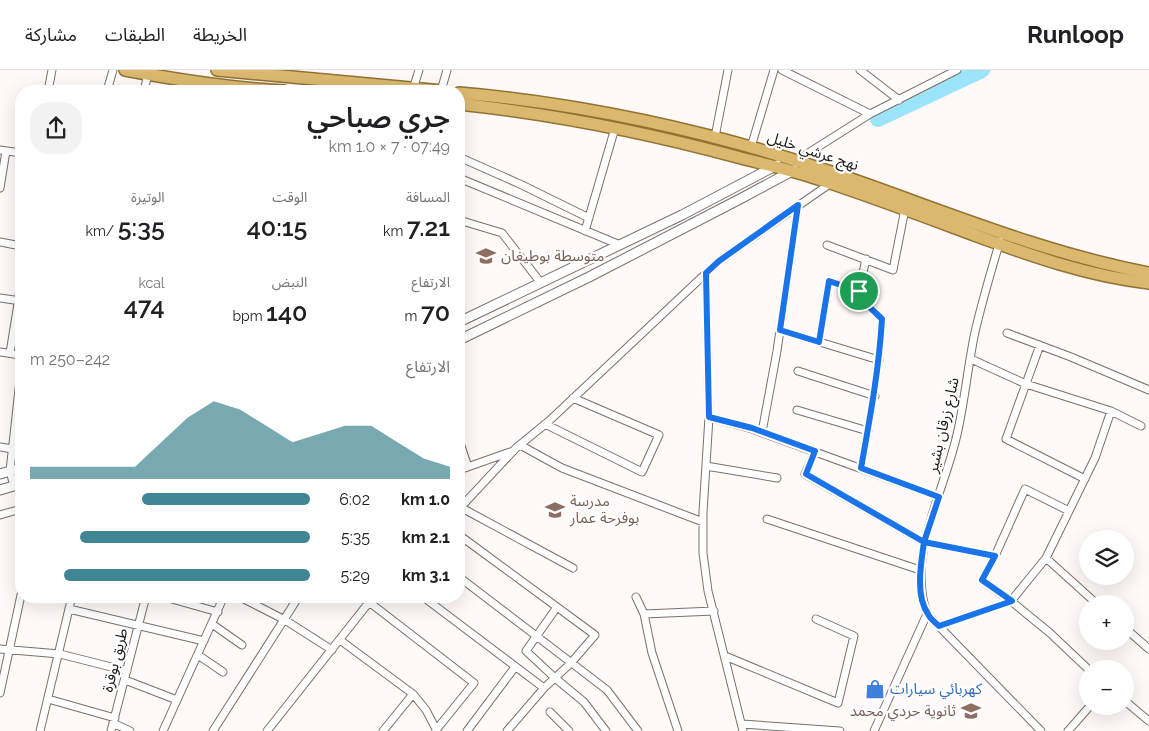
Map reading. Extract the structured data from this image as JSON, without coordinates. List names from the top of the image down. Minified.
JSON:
{"streets":{"highway":["نهج عرشي خليل"],"street":["شارع زرقان بشير","طريق بوقرة"]},"crossings":[["نهج عرشي خليل","شارع زرقان بشير"]],"places":{"school or university":["متوسطة بوطيغان","مدرسة بوفرحة عمار","ثانوية حردي محمد"],"shop":["كهربائي سيارات"]},"page":{"header":"Runloop","nav":["الخريطة","الطبقات","مشاركة"],"heading":["جري صباحي","07:49 · 7 × 1.0 km"],"stats":[["المسافة","7.21 km"],["الوقت","40:15"],["الوتيرة","5:35 /km"],["الارتفاع","70 m"],["النبض","140 bpm"],["kcal","474"]],"chart":["الارتفاع","242–250 m"],"list":[{"name":"1.0 km","note":"6:02"},{"name":"2.1 km","note":"5:35"},{"name":"3.1 km","note":"5:29"}],"map_buttons":["+","−"]}}
